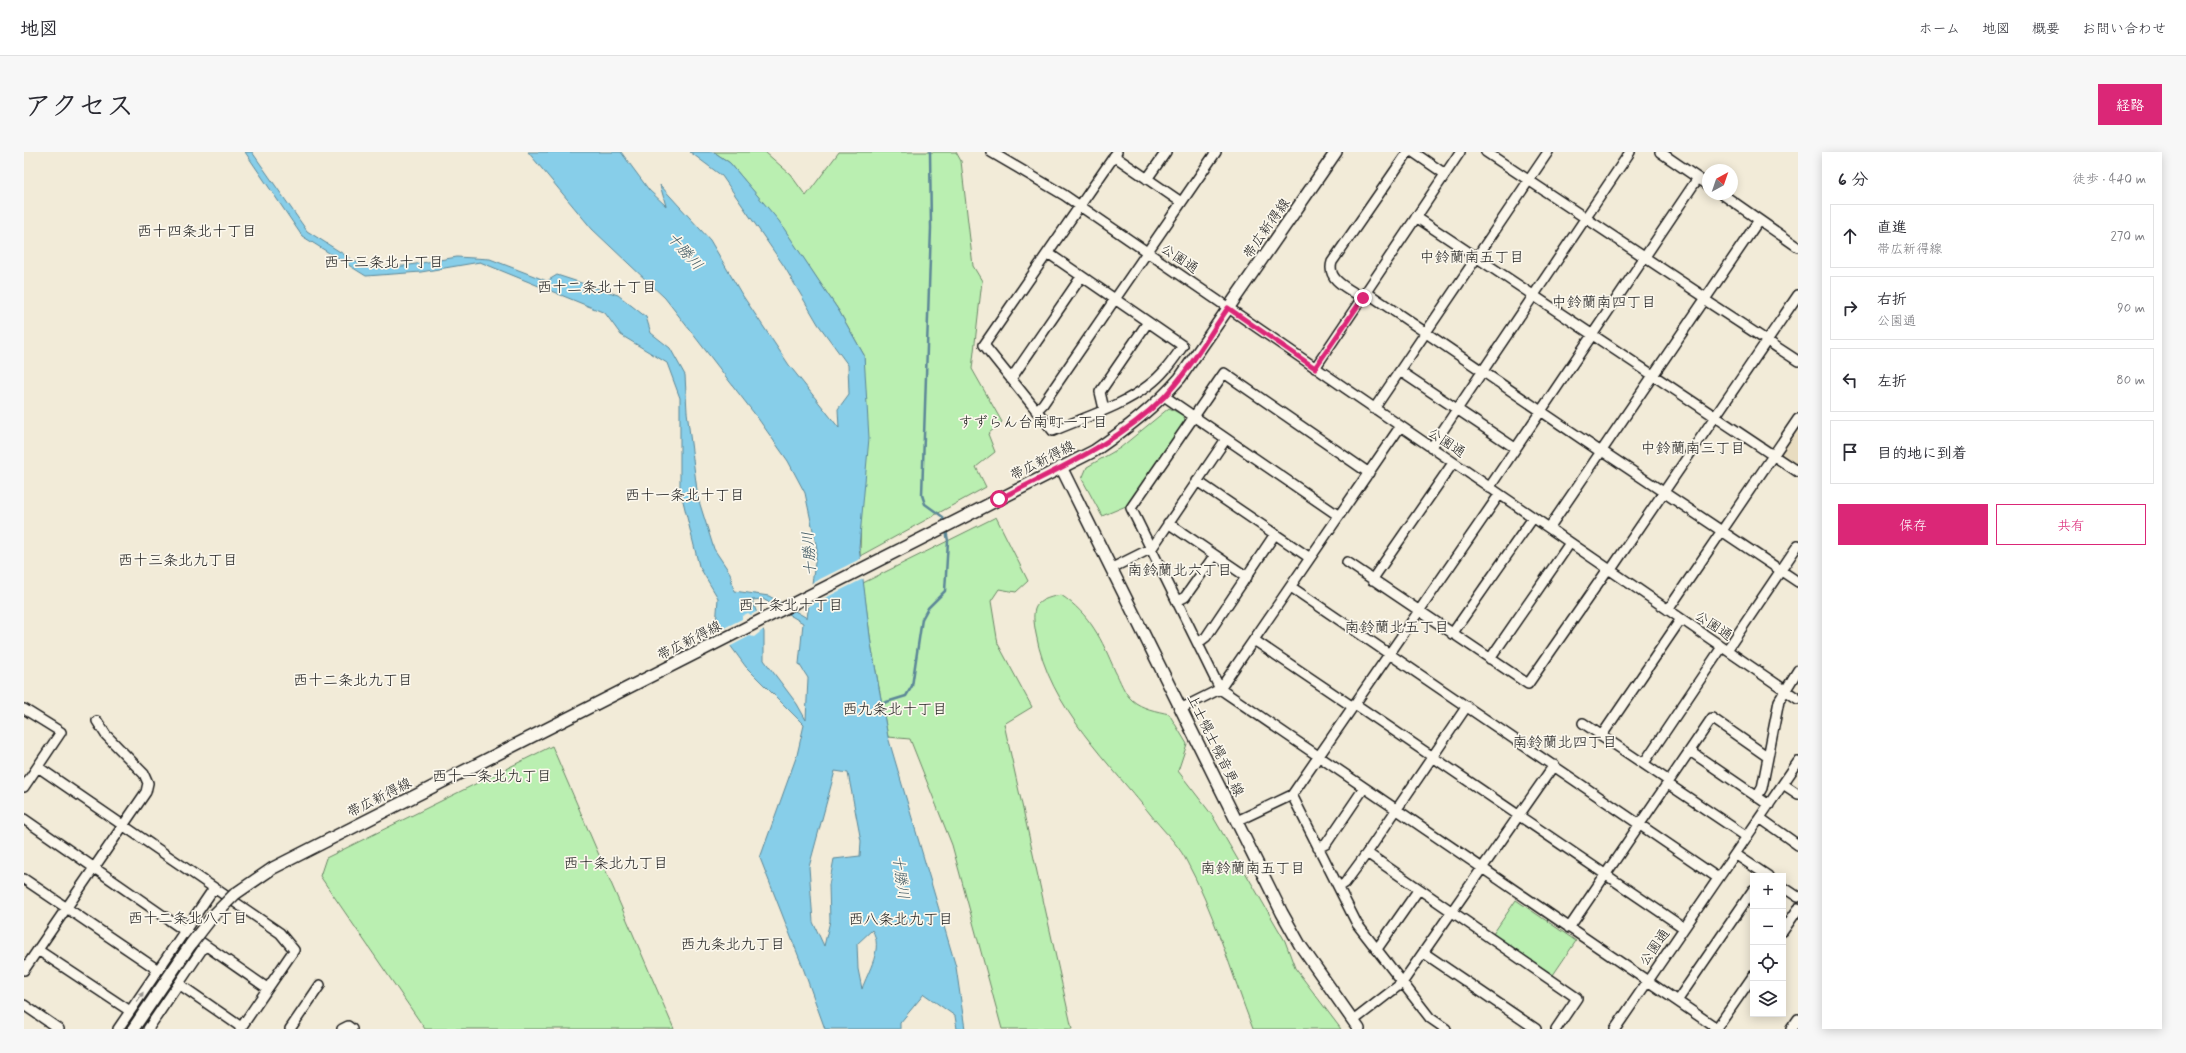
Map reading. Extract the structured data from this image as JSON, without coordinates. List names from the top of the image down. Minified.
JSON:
{"streets":{"main road":["帯広新得線","上士幌士幌音更線"],"street":["公園通"]},"crossings":[["帯広新得線","公園通"],["帯広新得線","上士幌士幌音更線"]],"districts":["西十四条北十丁目","中鈴蘭南五丁目","西十三条北十丁目","西十二条北十丁目","中鈴蘭南四丁目","すずらん台南町一丁目","中鈴蘭南三丁目","西十一条北十丁目","西十三条北九丁目","南鈴蘭北六丁目","西十条北十丁目","南鈴蘭北五丁目","西十二条北九丁目","西九条北十丁目","南鈴蘭北四丁目","西十一条北九丁目","西十条北九丁目","南鈴蘭南五丁目","西十二条北八丁目","西八条北九丁目","西九条北九丁目"],"water":["十勝川"],"north":"top right","page":{"header":"地図","nav":["ホーム","地図","概要","お問い合わせ"],"title":"アクセス","buttons":["経路",["保存","共有"]],"heading":["6 分","徒歩 · 440 m"],"list":[["直進","帯広新得線","270 m"],["右折","公園通","90 m"],["左折","80 m"],"目的地に到着"],"map_buttons":["+","−"]}}
